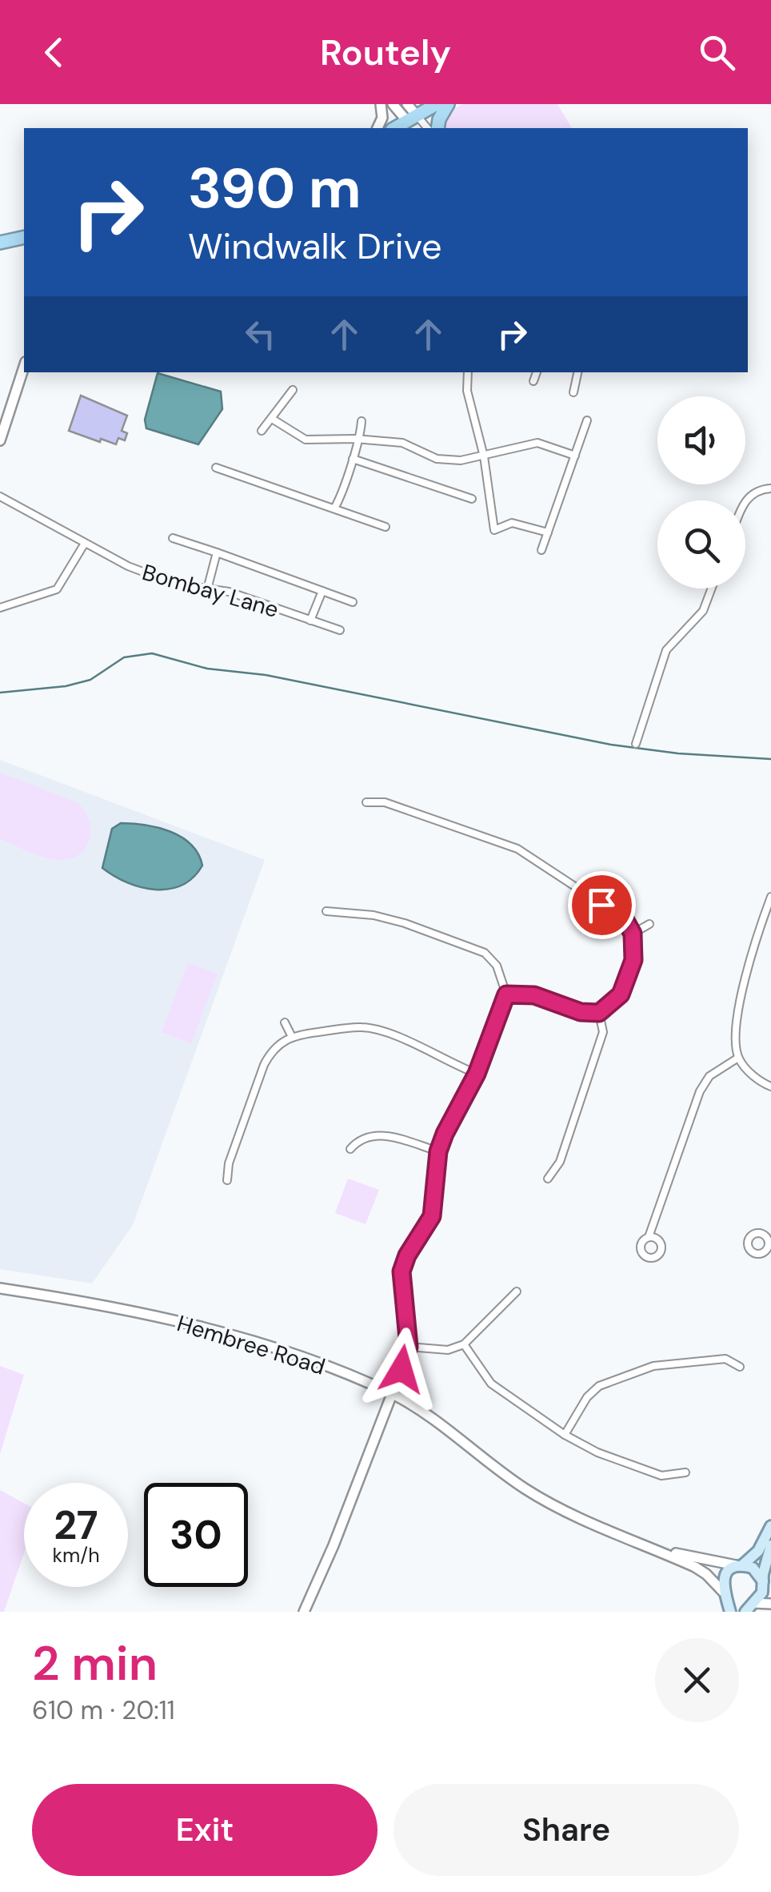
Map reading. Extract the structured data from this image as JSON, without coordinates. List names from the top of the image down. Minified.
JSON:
{"streets":{"street":["Bombay Lane","Hembree Road"]},"page":{"header":"Routely","turn":["390 m","Windwalk Drive"],"speed":"27 km/h","limit":"30","heading":["2 min","610 m · 20:11"],"buttons":["Exit","Share"]}}
